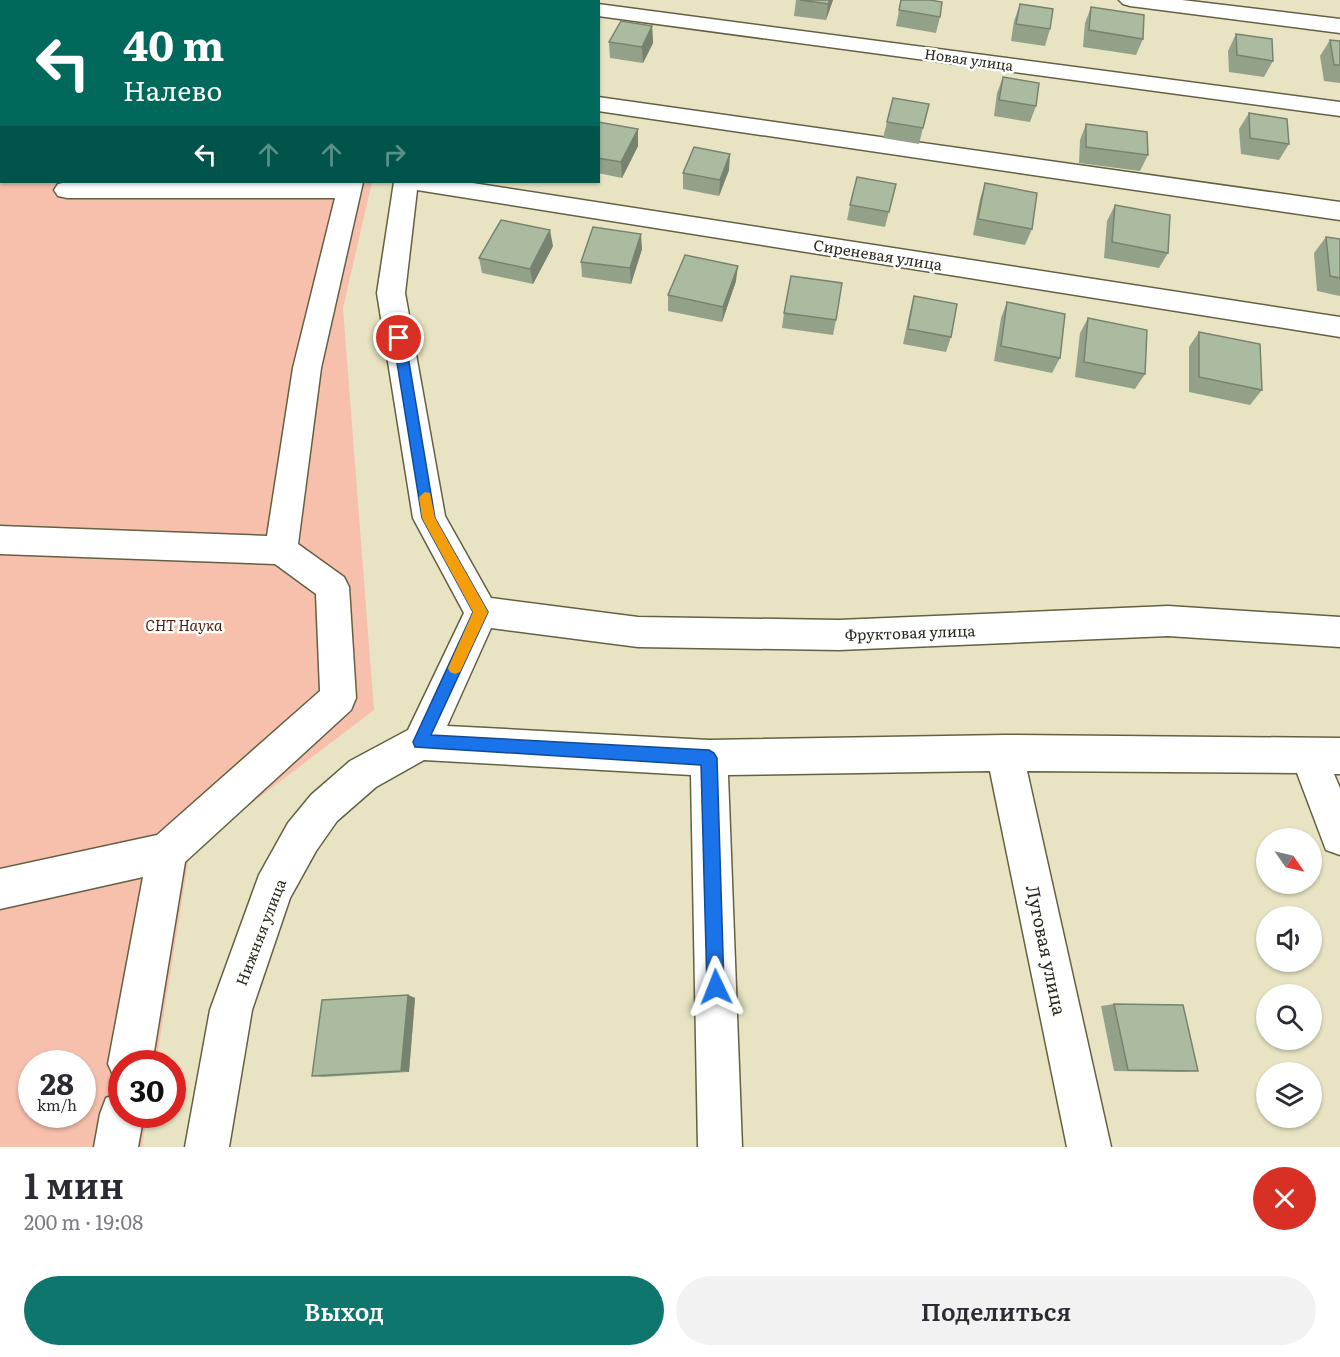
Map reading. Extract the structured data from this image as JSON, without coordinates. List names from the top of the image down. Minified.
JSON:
{"streets":{"street":["Новая улица","Сиреневая улица","Фруктовая улица","Нижняя улица","Луговая улица"]},"parks":["СНТ Наука"],"north":"bottom right","page":{"turn":["40 m","Налево"],"speed":"28 km/h","limit":"30","heading":["1 мин","200 m · 19:08"],"buttons":["Выход","Поделиться"]}}
